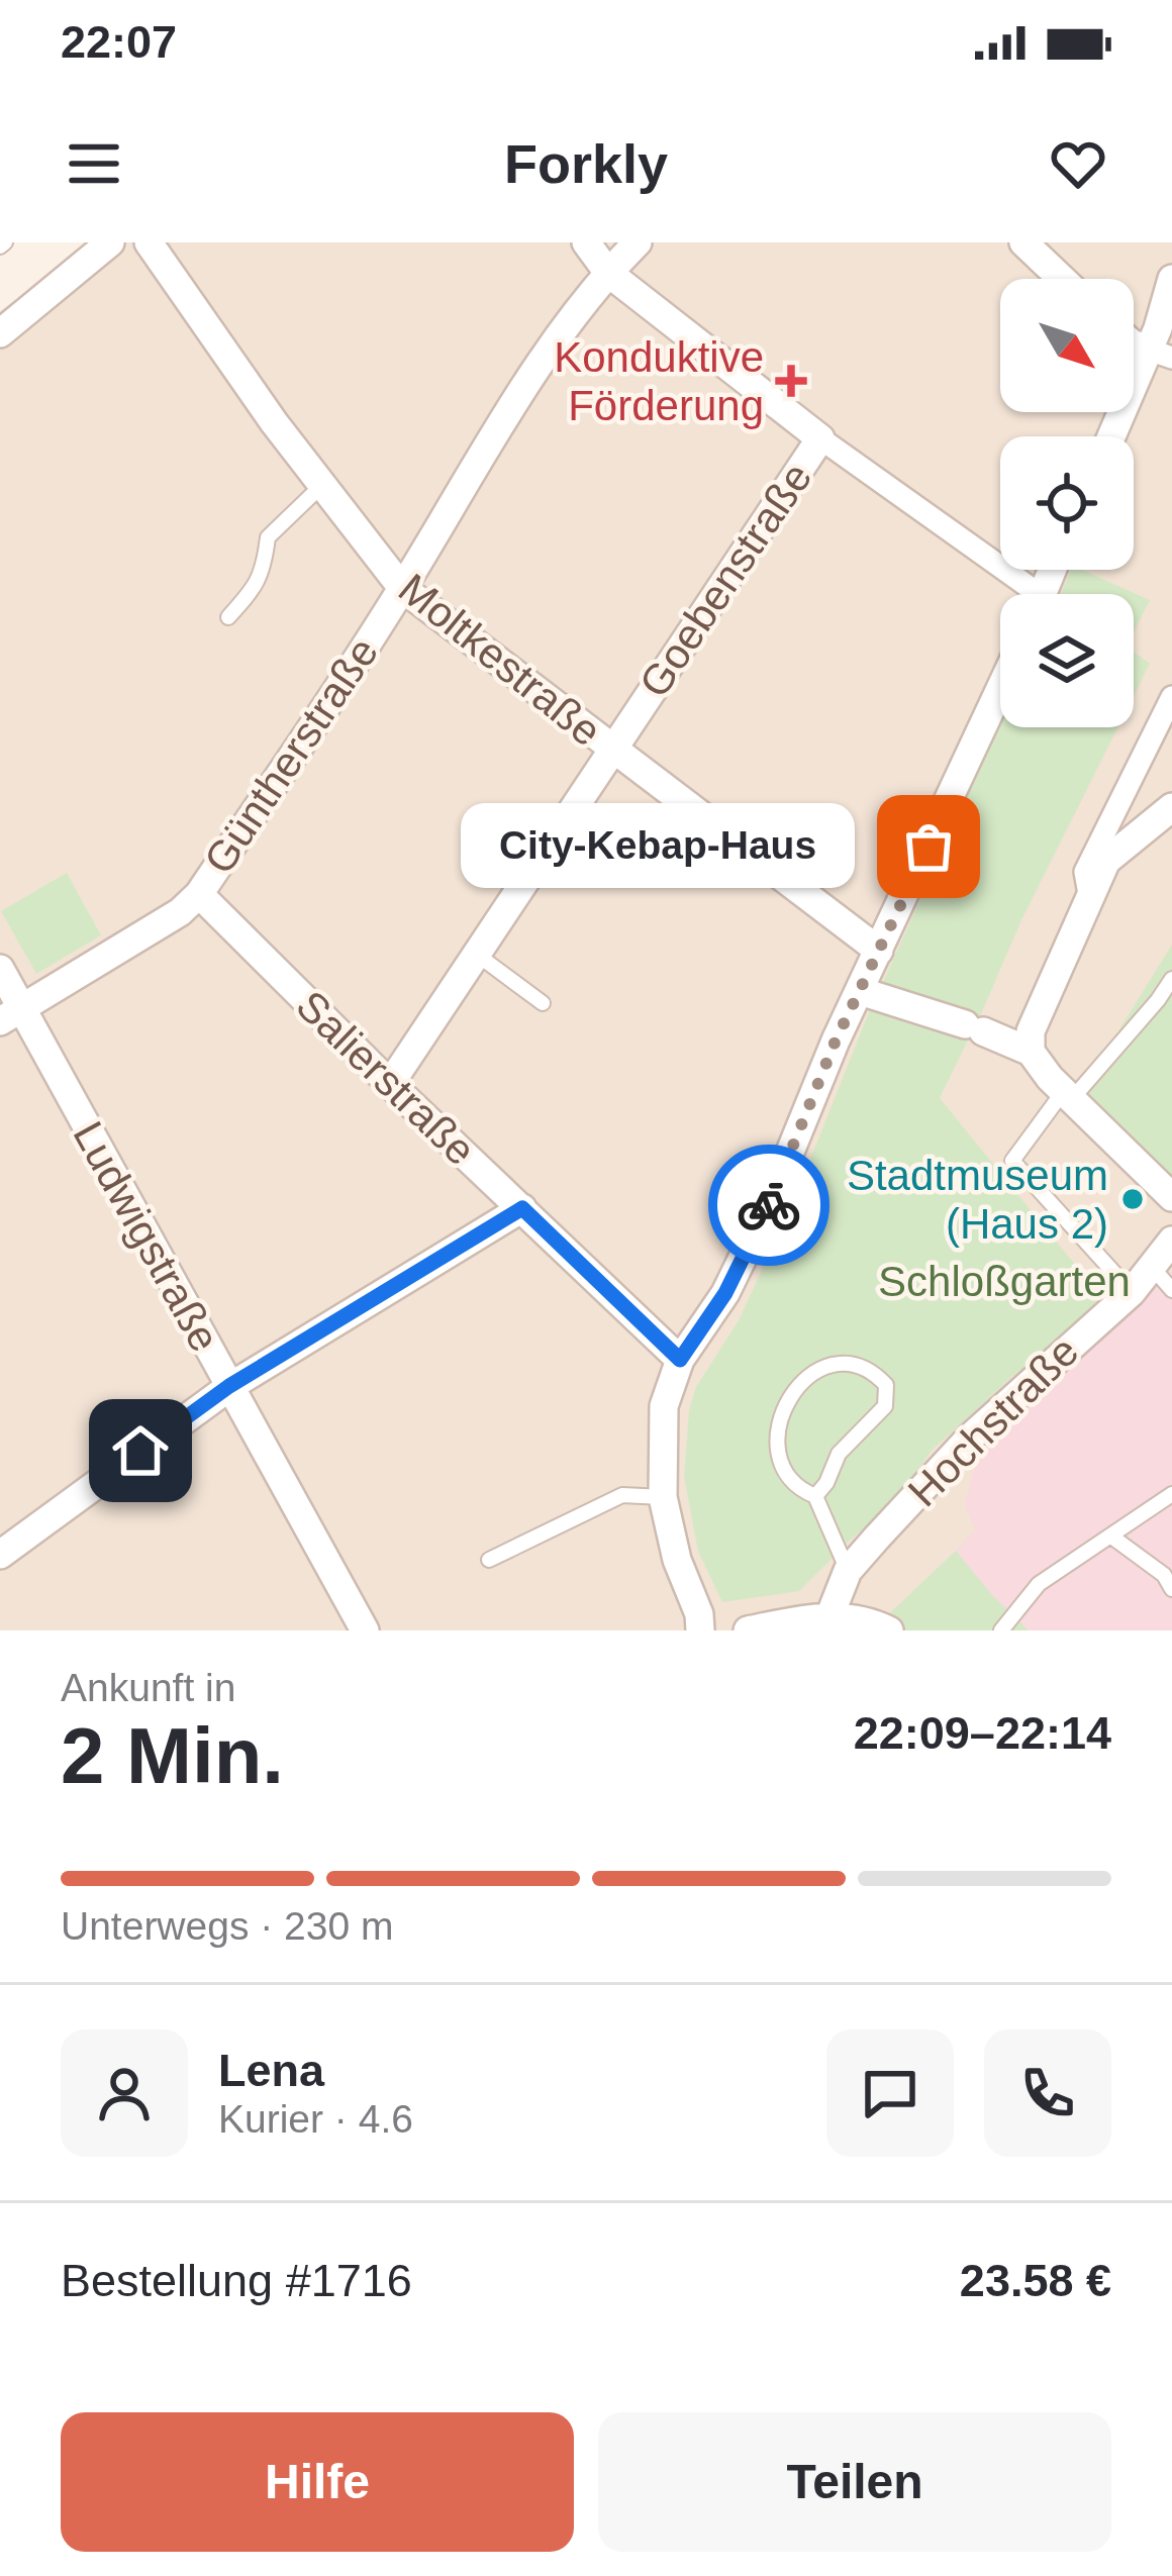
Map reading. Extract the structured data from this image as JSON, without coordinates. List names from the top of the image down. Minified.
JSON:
{"streets":{"street":["Goebenstraße","Moltkestraße","Güntherstraße","Salierstraße","Ludwigstraße","Hochstraße"]},"crossings":[["Goebenstraße","Moltkestraße"],["Goebenstraße","Salierstraße"],["Moltkestraße","Güntherstraße"],["Güntherstraße","Salierstraße"],["Güntherstraße","Ludwigstraße"]],"parks":["Schloßgarten"],"places":{"health":["Konduktive Förderung"],"other":["City-Kebap-Haus","Stadtmuseum (Haus 2)"]},"north":"bottom right","page":{"status":"22:07","header":"Forkly","bubble":"City-Kebap-Haus","heading":["2 Min.","Ankunft in","22:09–22:14"],"panel":["Lena","Kurier · 4.6","Bestellung #1716","23.58 €"],"bar":"Unterwegs · 230 m","buttons":["Hilfe","Teilen"]}}
